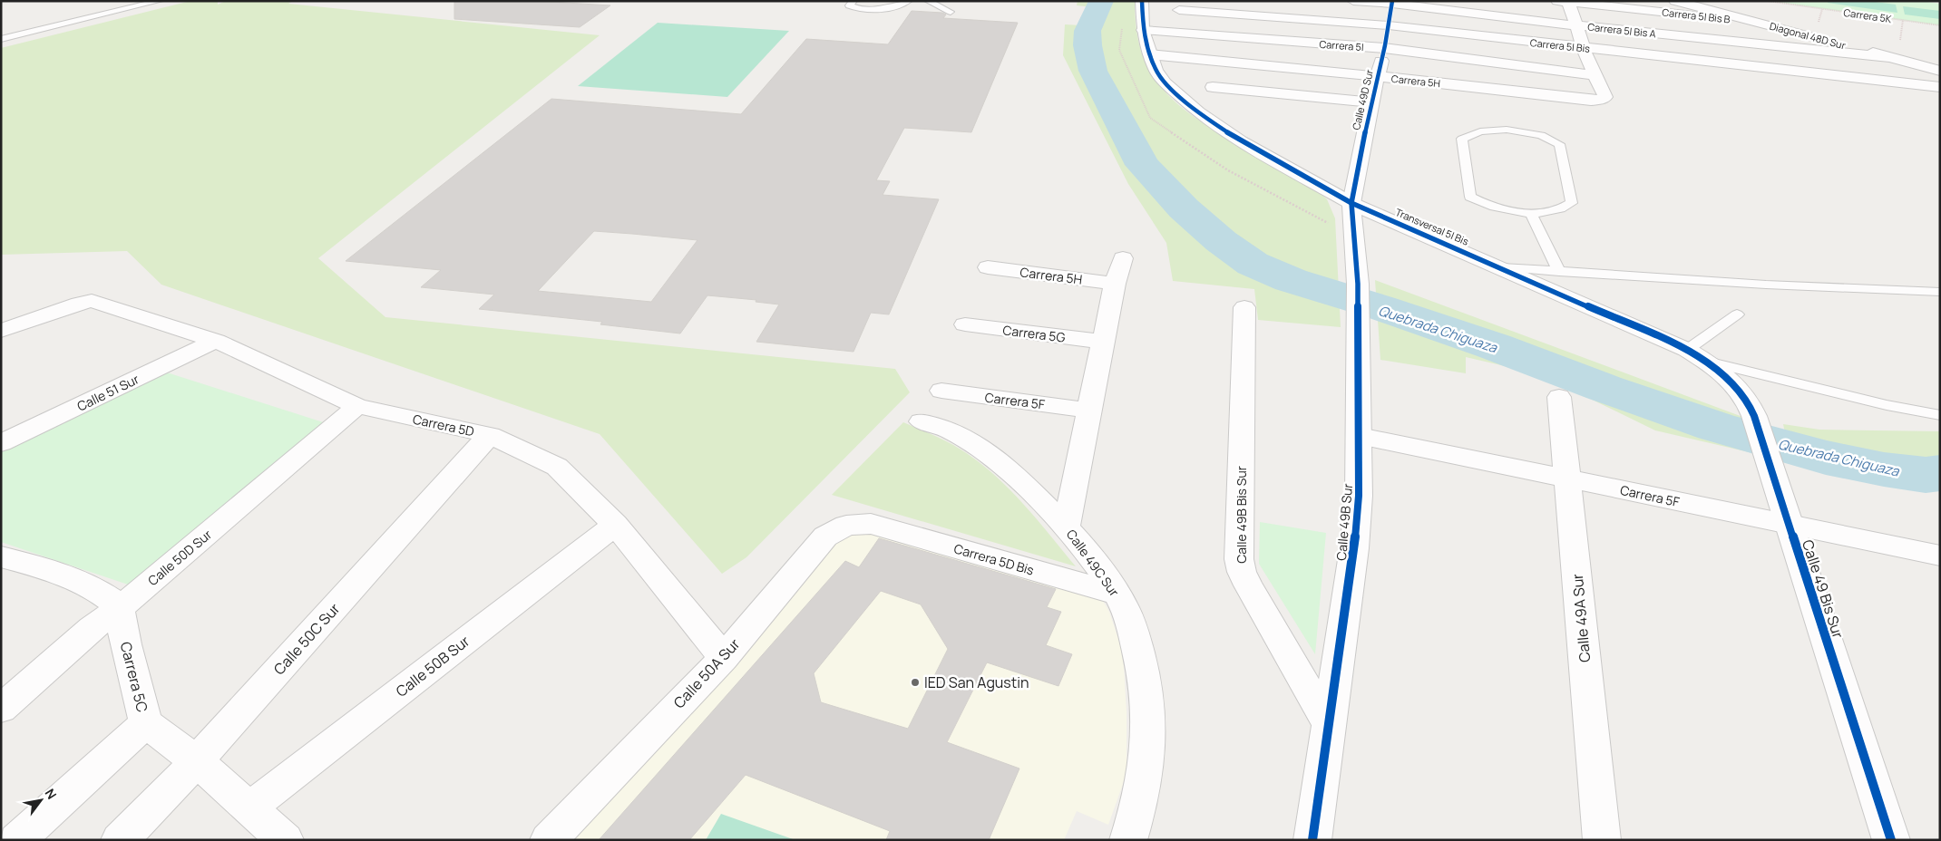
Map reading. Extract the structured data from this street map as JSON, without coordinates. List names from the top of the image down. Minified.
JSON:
{"streets":{"street":["Carrera 5I Bis B","Carrera 5I Bis A","Diagonal 48D Sur","Carrera 5I","Carrera 5I Bis","Carrera 5H","Calle 49D Sur","Transversal 5I Bis","Carrera 5G","Calle 51 Sur","Carrera 5F","Carrera 5D","Calle 49B Bis Sur","Calle 49B Sur","Calle 50D Sur","Carrera 5D Bis","Calle 49C Sur","Calle 49 Bis Sur","Calle 49A Sur","Calle 50C Sur","Calle 50B Sur","Calle 50A Sur","Carrera 5C"],"path":["Carrera 5K"]},"crossings":[["Carrera 5I Bis B","Diagonal 48D Sur"],["Carrera 5I Bis A","Diagonal 48D Sur"],["Carrera 5I Bis A","Calle 49D Sur"],["Carrera 5I","Carrera 5H"],["Carrera 5I","Calle 49D Sur"],["Carrera 5I","Transversal 5I Bis"],["Carrera 5I Bis","Calle 49D Sur"],["Carrera 5H","Calle 49D Sur"],["Carrera 5H","Transversal 5I Bis"],["Carrera 5H","Calle 49C Sur"],["Calle 49D Sur","Transversal 5I Bis"],["Calle 49D Sur","Calle 49B Sur"],["Transversal 5I Bis","Calle 49B Sur"],["Transversal 5I Bis","Calle 49 Bis Sur"],["Carrera 5G","Calle 49C Sur"],["Calle 51 Sur","Carrera 5D"],["Carrera 5F","Calle 49B Sur"],["Carrera 5F","Calle 49C Sur"],["Carrera 5F","Calle 49 Bis Sur"],["Carrera 5F","Calle 49A Sur"],["Carrera 5D","Calle 50D Sur"],["Carrera 5D","Calle 50C Sur"],["Carrera 5D","Calle 50B Sur"],["Carrera 5D","Calle 50A Sur"],["Calle 49B Bis Sur","Calle 49B Sur"],["Calle 50D Sur","Carrera 5C"],["Carrera 5D Bis","Calle 49C Sur"],["Carrera 5D Bis","Calle 50A Sur"],["Calle 50C Sur","Carrera 5C"],["Calle 50B Sur","Carrera 5C"]],"water":["Quebrada Chiguaza"],"places":["IED San Agustin"],"north":"top right"}
